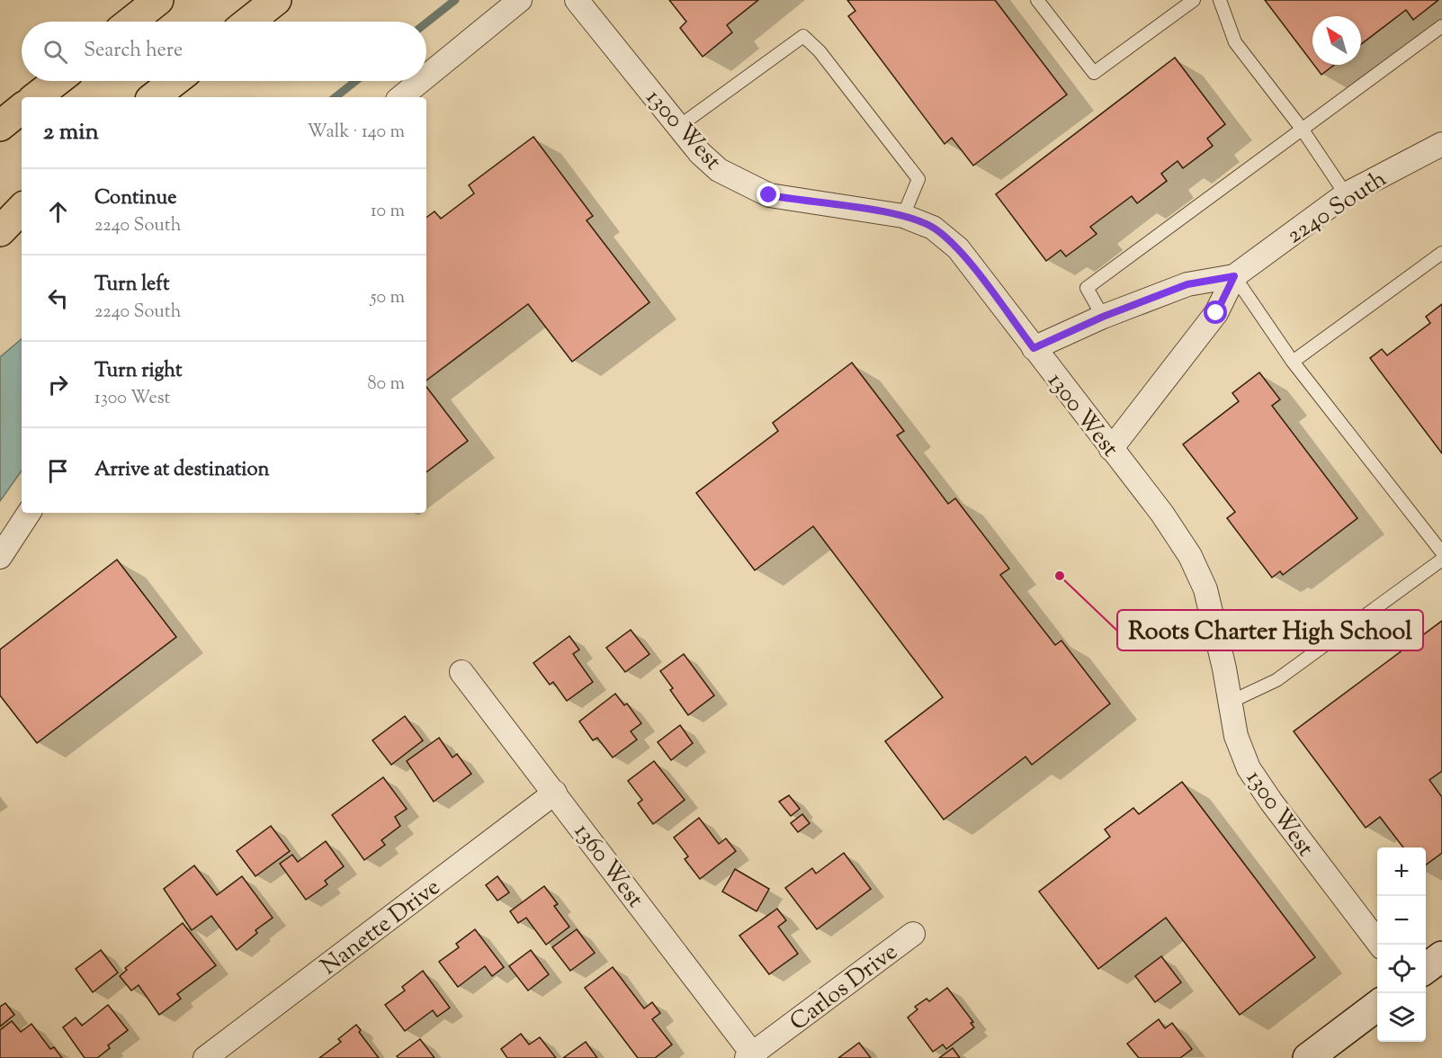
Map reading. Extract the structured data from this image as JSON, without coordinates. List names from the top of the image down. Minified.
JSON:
{"streets":{"street":["1300 West","2240 South","1360 West","Nanette Drive","Carlos Drive"]},"crossings":[["1300 West","2240 South"],["1360 West","Nanette Drive"],["1360 West","Carlos Drive"]],"places":["Roots Charter High School"],"north":"top left","page":{"search":"Search here","heading":["2 min","Walk · 140 m"],"list":[["Continue","2240 South","10 m"],["Turn left","2240 South","50 m"],["Turn right","1300 West","80 m"],"Arrive at destination"],"map_buttons":["+","−"]}}
